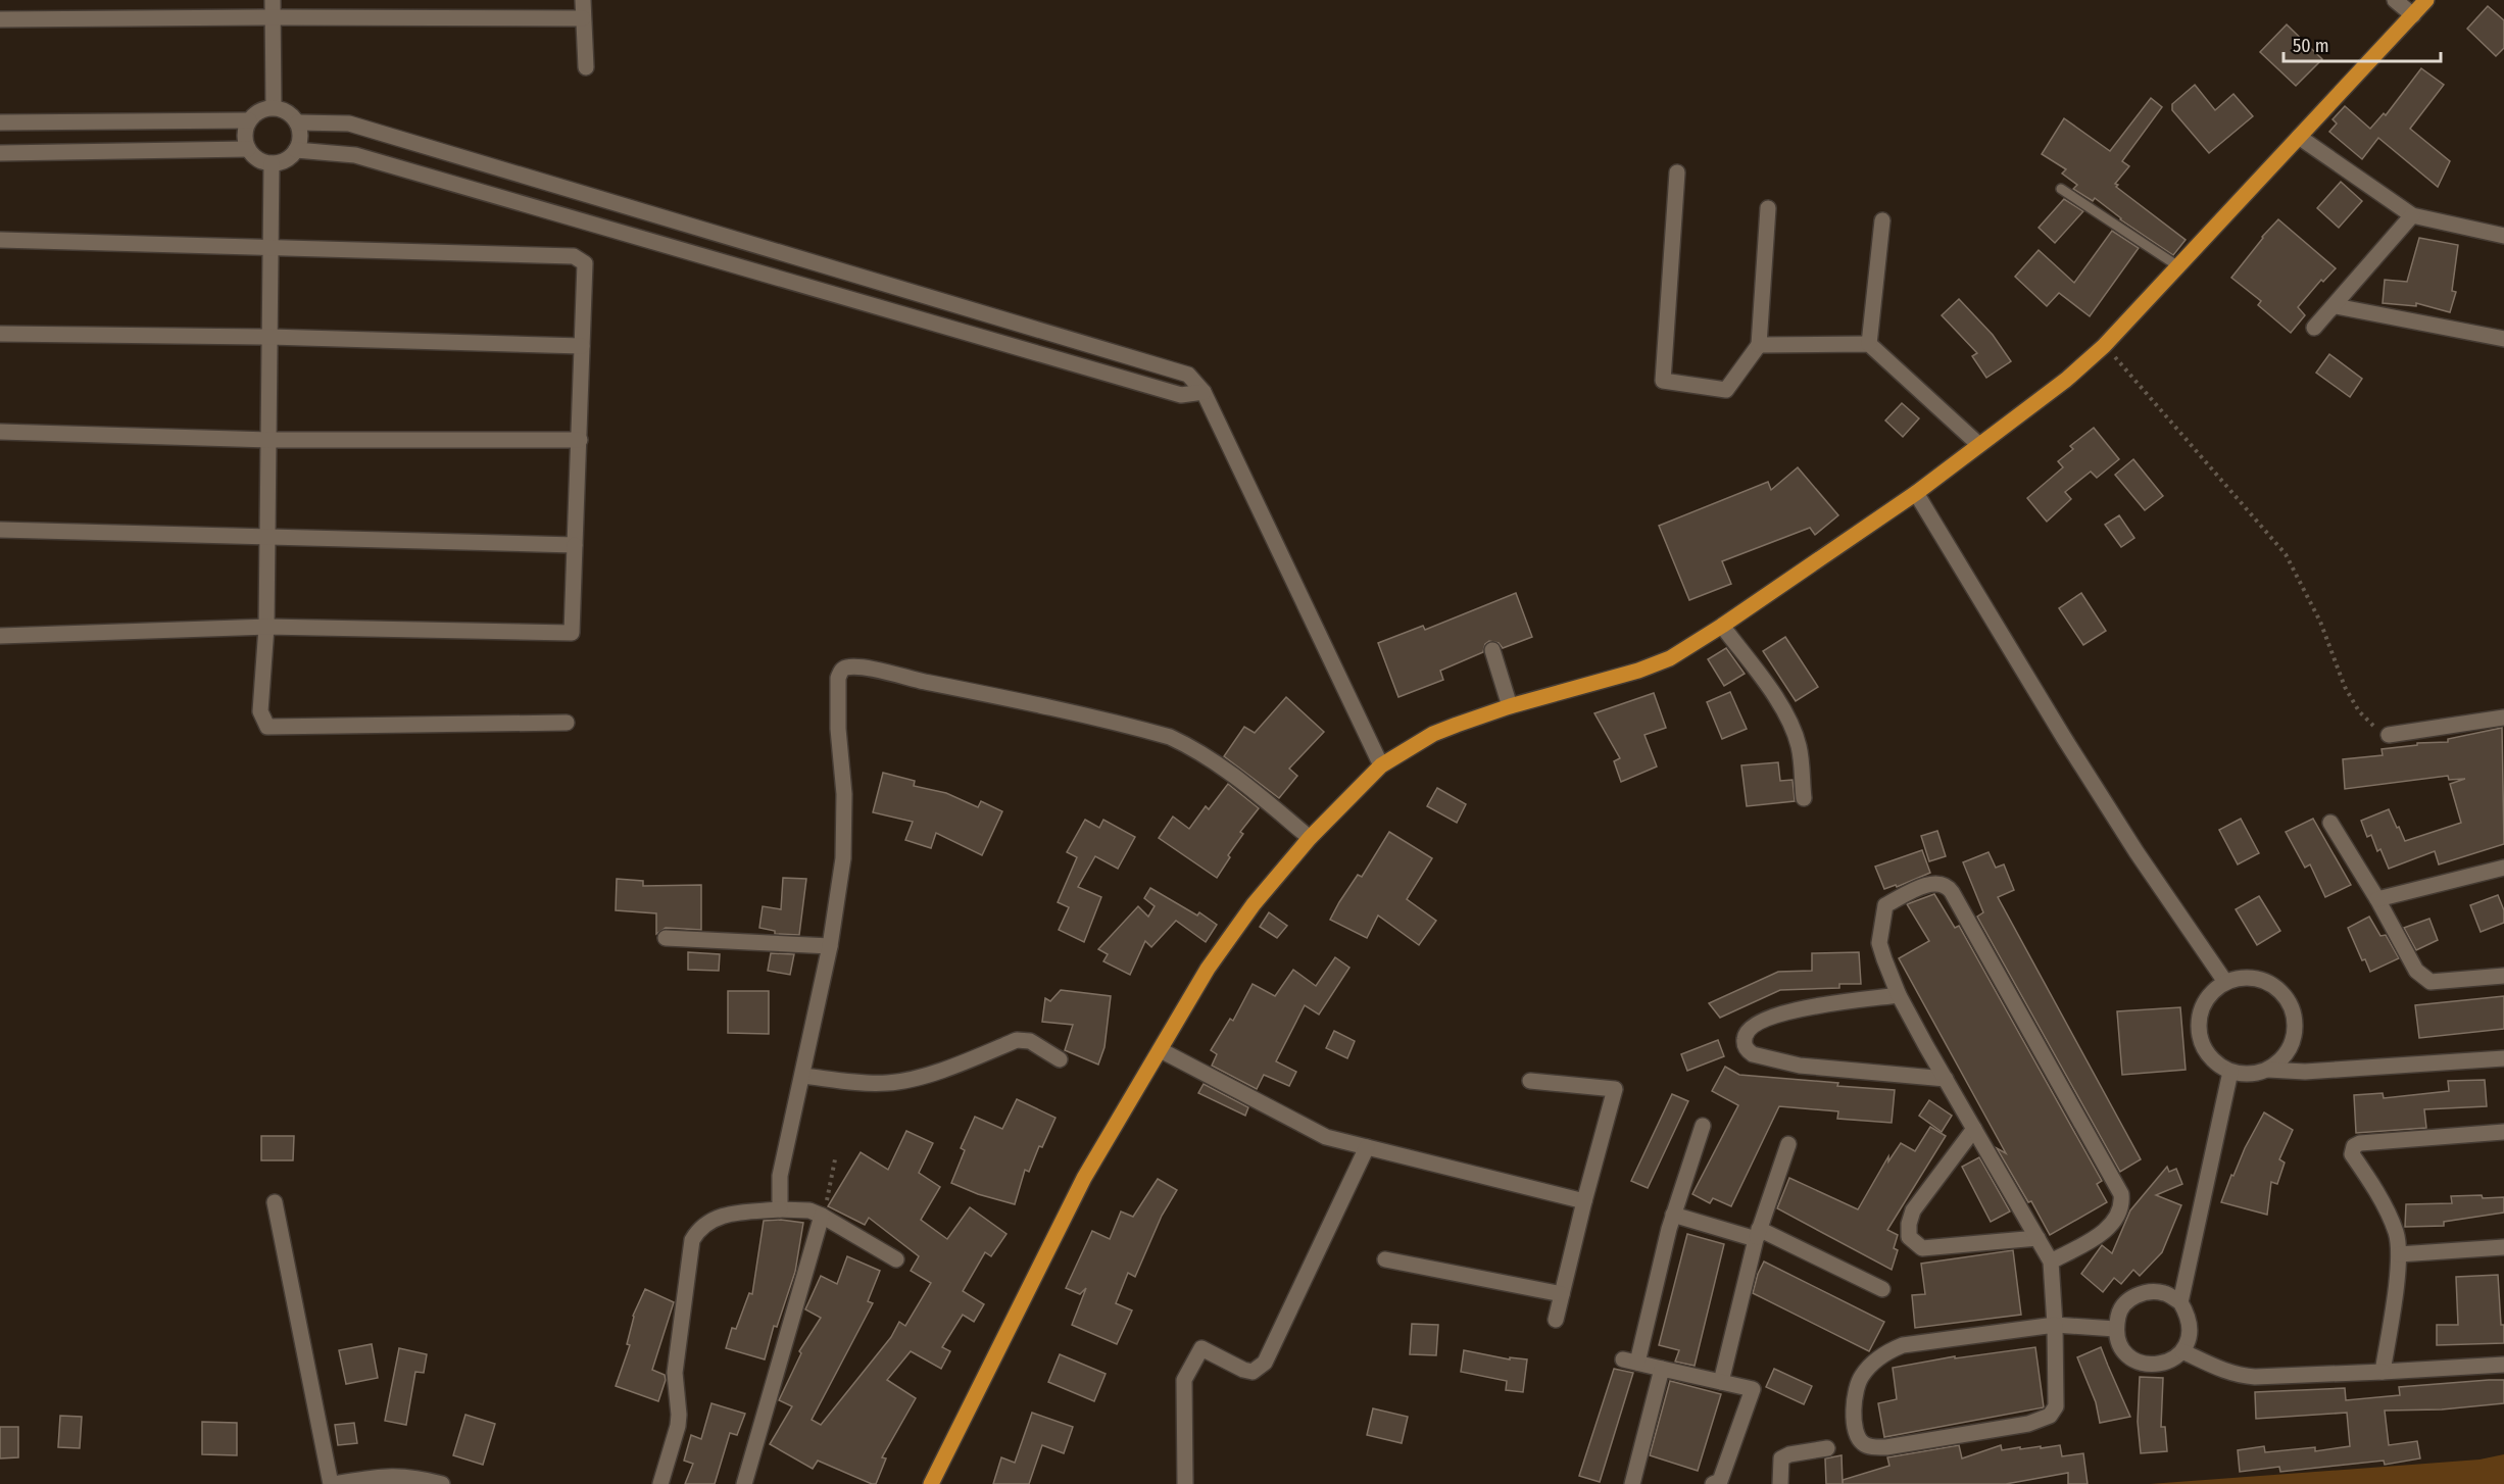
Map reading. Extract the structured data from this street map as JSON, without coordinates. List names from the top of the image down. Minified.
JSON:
{"scale_bar":"50 m"}
